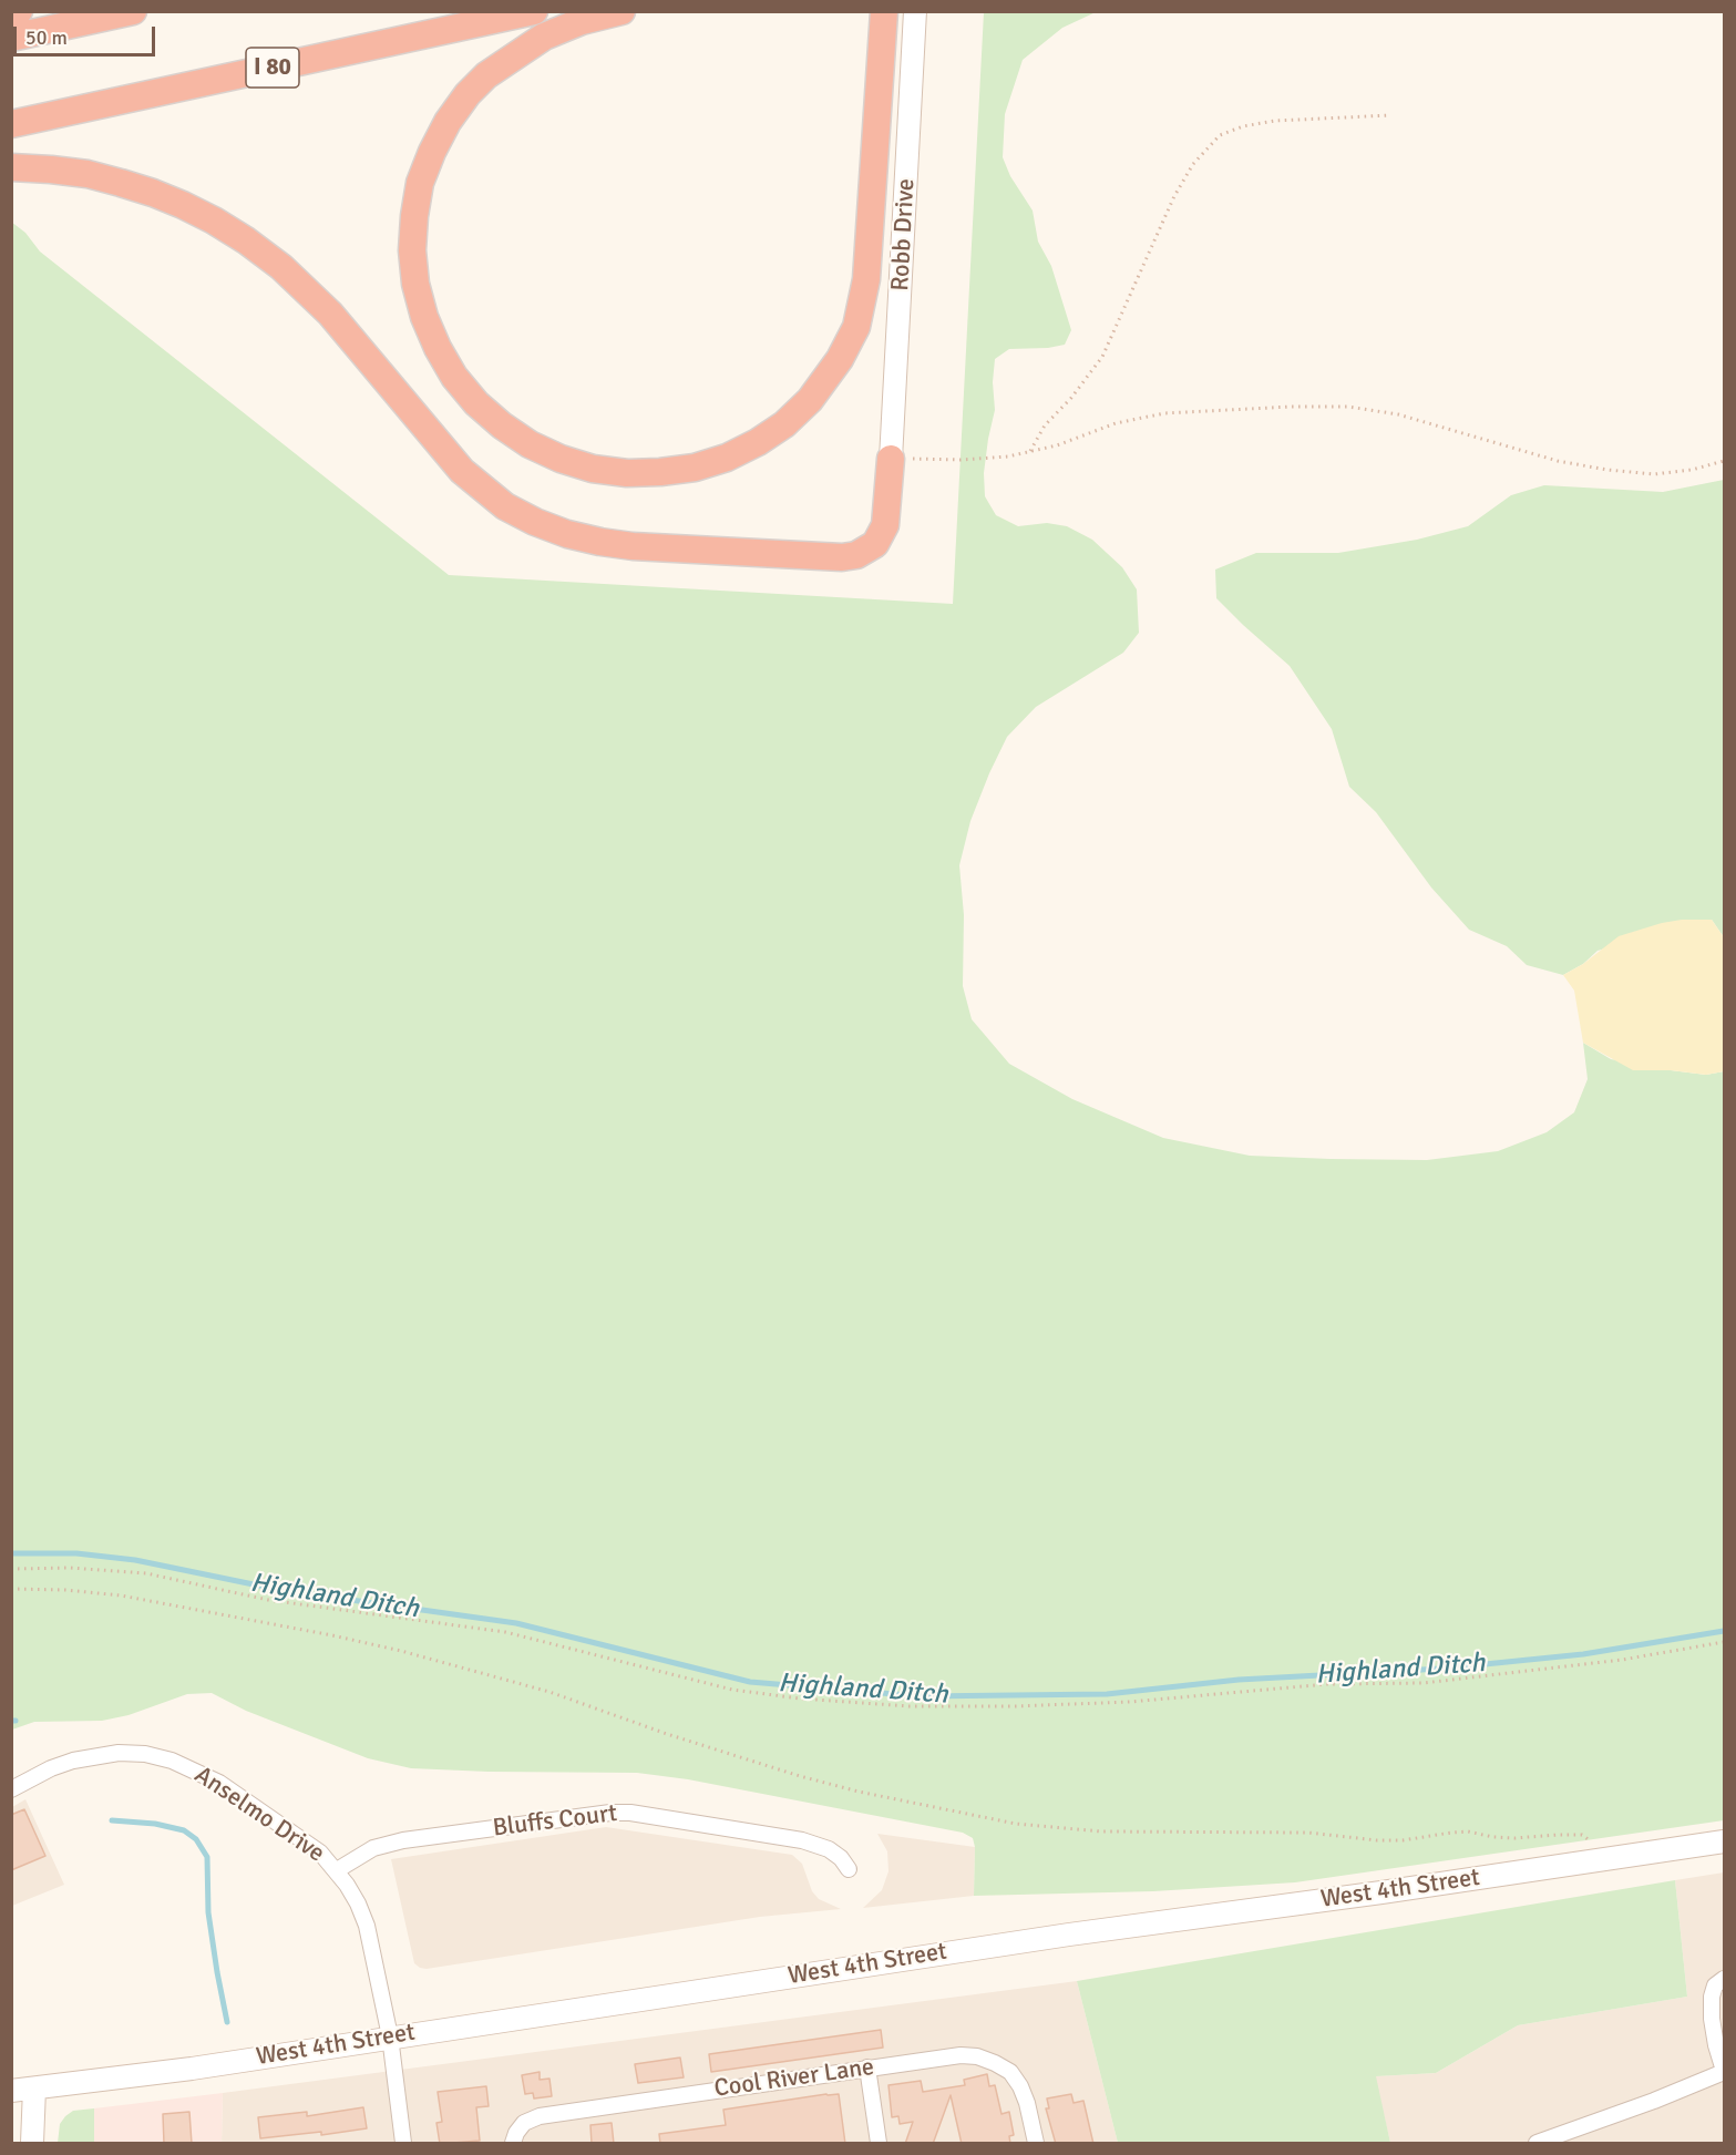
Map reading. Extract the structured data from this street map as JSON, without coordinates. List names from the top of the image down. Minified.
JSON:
{"streets":{"highway":["I 80"],"main road":["Robb Drive","West 4th Street"],"street":["Anselmo Drive","Bluffs Court","Cool River Lane"]},"crossings":[["Anselmo Drive","Bluffs Court"],["Anselmo Drive","West 4th Street"]],"water":["Highland Ditch"],"scale_bar":"50 m"}
